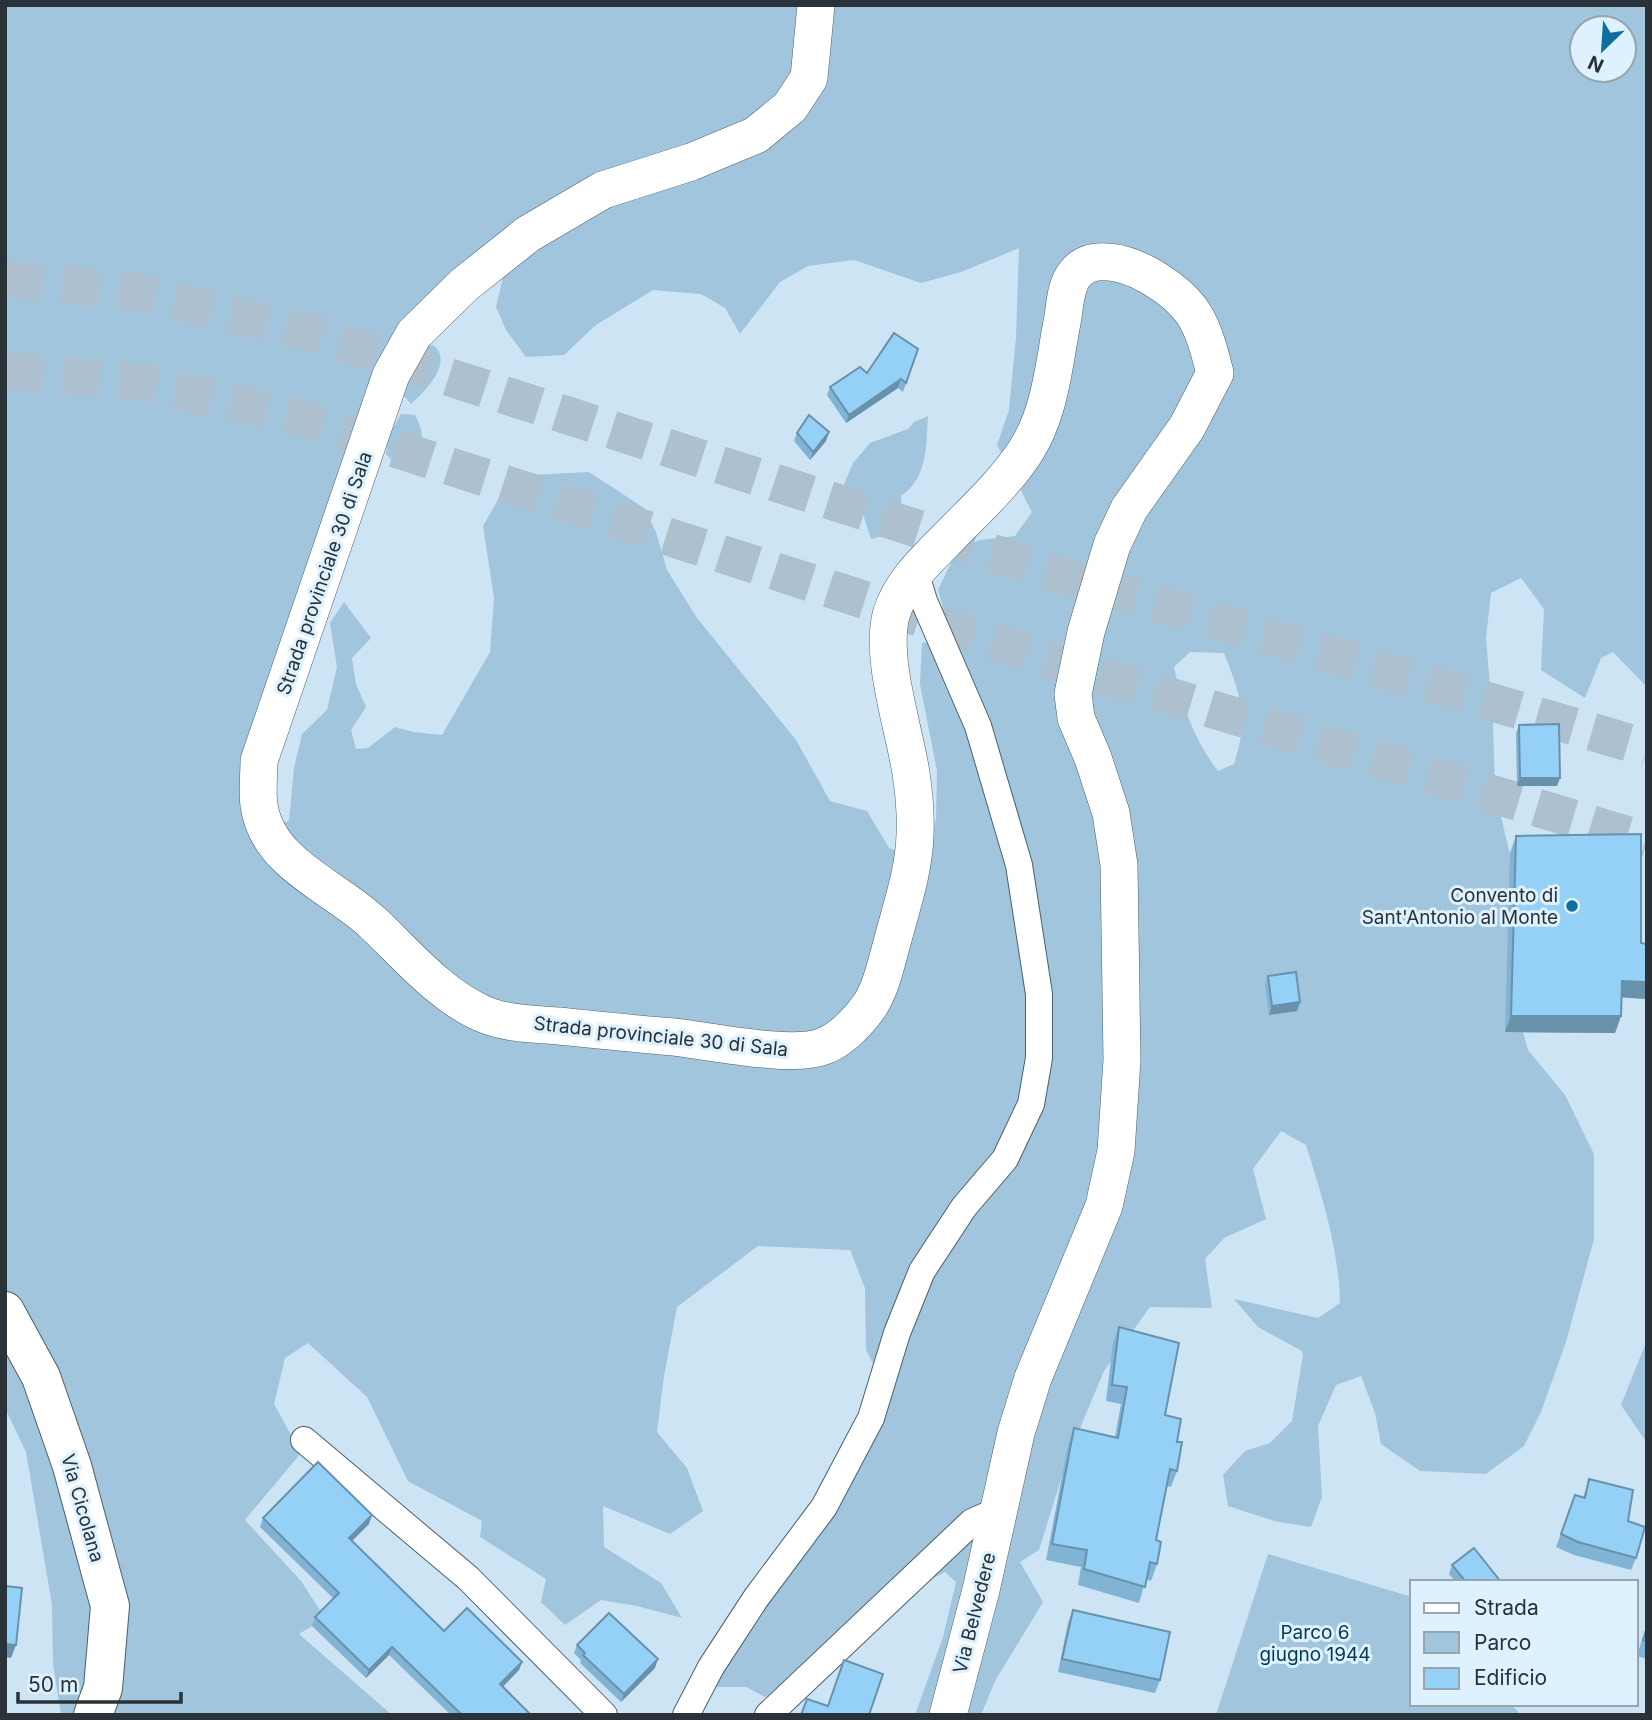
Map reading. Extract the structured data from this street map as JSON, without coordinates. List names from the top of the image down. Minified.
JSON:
{"streets":{"main road":["Via Cicolana"],"street":["Strada provinciale 30 di Sala","Via Belvedere"]},"crossings":[["Strada provinciale 30 di Sala","Via Belvedere"]],"parks":["Parco 6 giugno 1944"],"places":["Convento di Sant'Antonio al Monte"],"legend":["Strada","Parco","Edificio"],"scale_bar":"50 m","north":"bottom left"}
